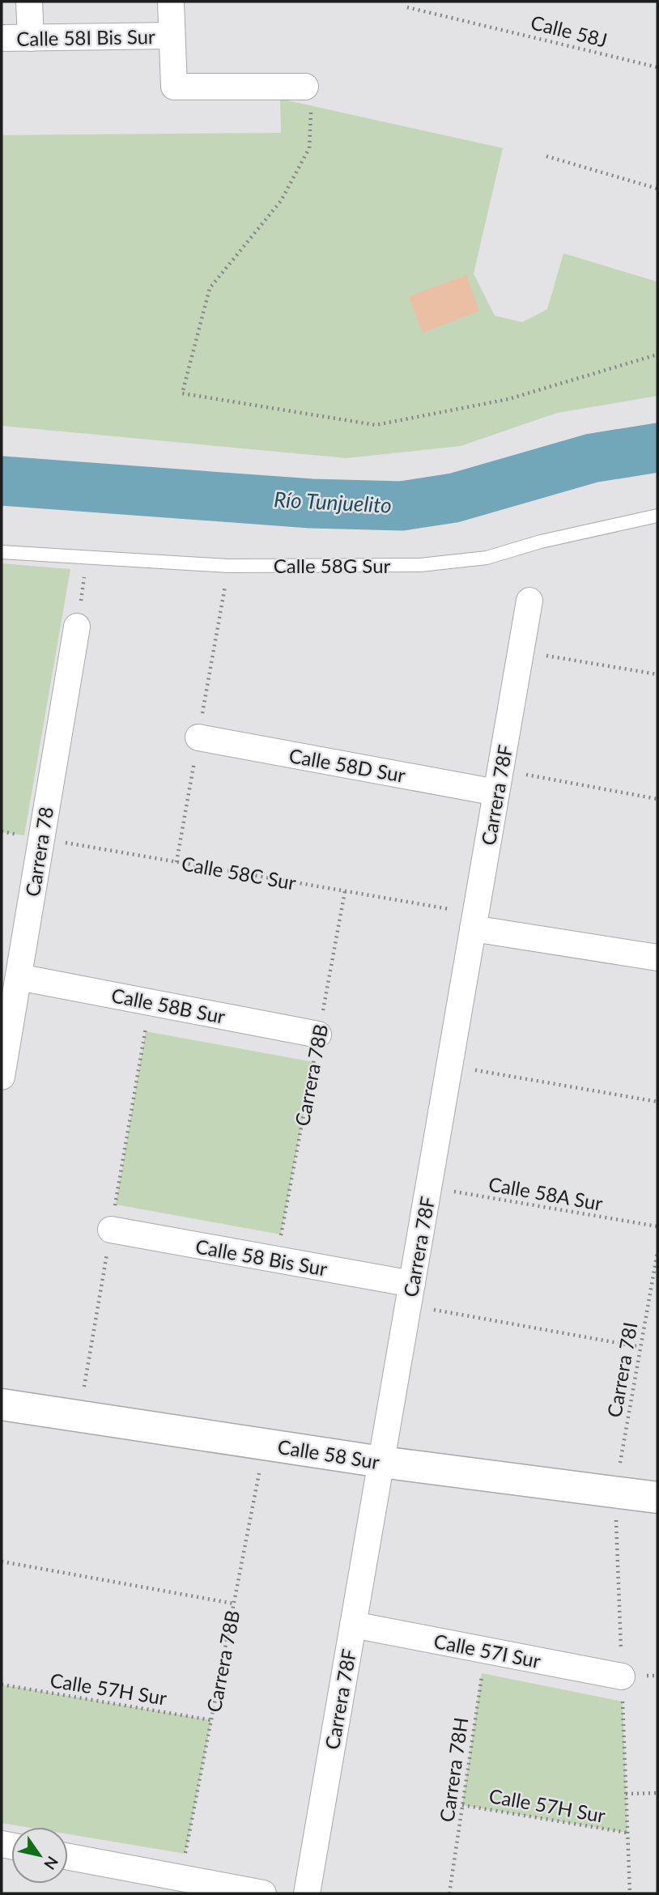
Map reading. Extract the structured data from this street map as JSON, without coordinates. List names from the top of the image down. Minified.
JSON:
{"streets":{"street":["Calle 58I Bis Sur","Calle 58D Sur","Carrera 78F","Carrera 78","Calle 58B Sur","Calle 58 Bis Sur","Calle 58 Sur","Calle 57I Sur"],"lane":["Calle 58G Sur"],"path":["Calle 58J","Calle 58C Sur","Carrera 78B","Calle 58A Sur","Carrera 78I","Calle 57H Sur","Carrera 78H"]},"crossings":[["Calle 58D Sur","Carrera 78F"],["Carrera 78F","Calle 58C Sur"],["Carrera 78F","Calle 58A Sur"],["Carrera 78F","Calle 58 Bis Sur"],["Carrera 78F","Calle 58 Sur"],["Carrera 78F","Calle 57I Sur"],["Carrera 78","Calle 58C Sur"],["Carrera 78","Calle 58B Sur"],["Calle 58C Sur","Carrera 78B"],["Calle 58B Sur","Carrera 78B"],["Carrera 78B","Calle 58 Bis Sur"],["Carrera 78B","Calle 58 Sur"],["Carrera 78B","Calle 57H Sur"],["Carrera 78I","Calle 58 Sur"],["Calle 57I Sur","Carrera 78H"],["Calle 57H Sur","Carrera 78H"]],"water":["Río Tunjuelito"],"north":"bottom right"}
